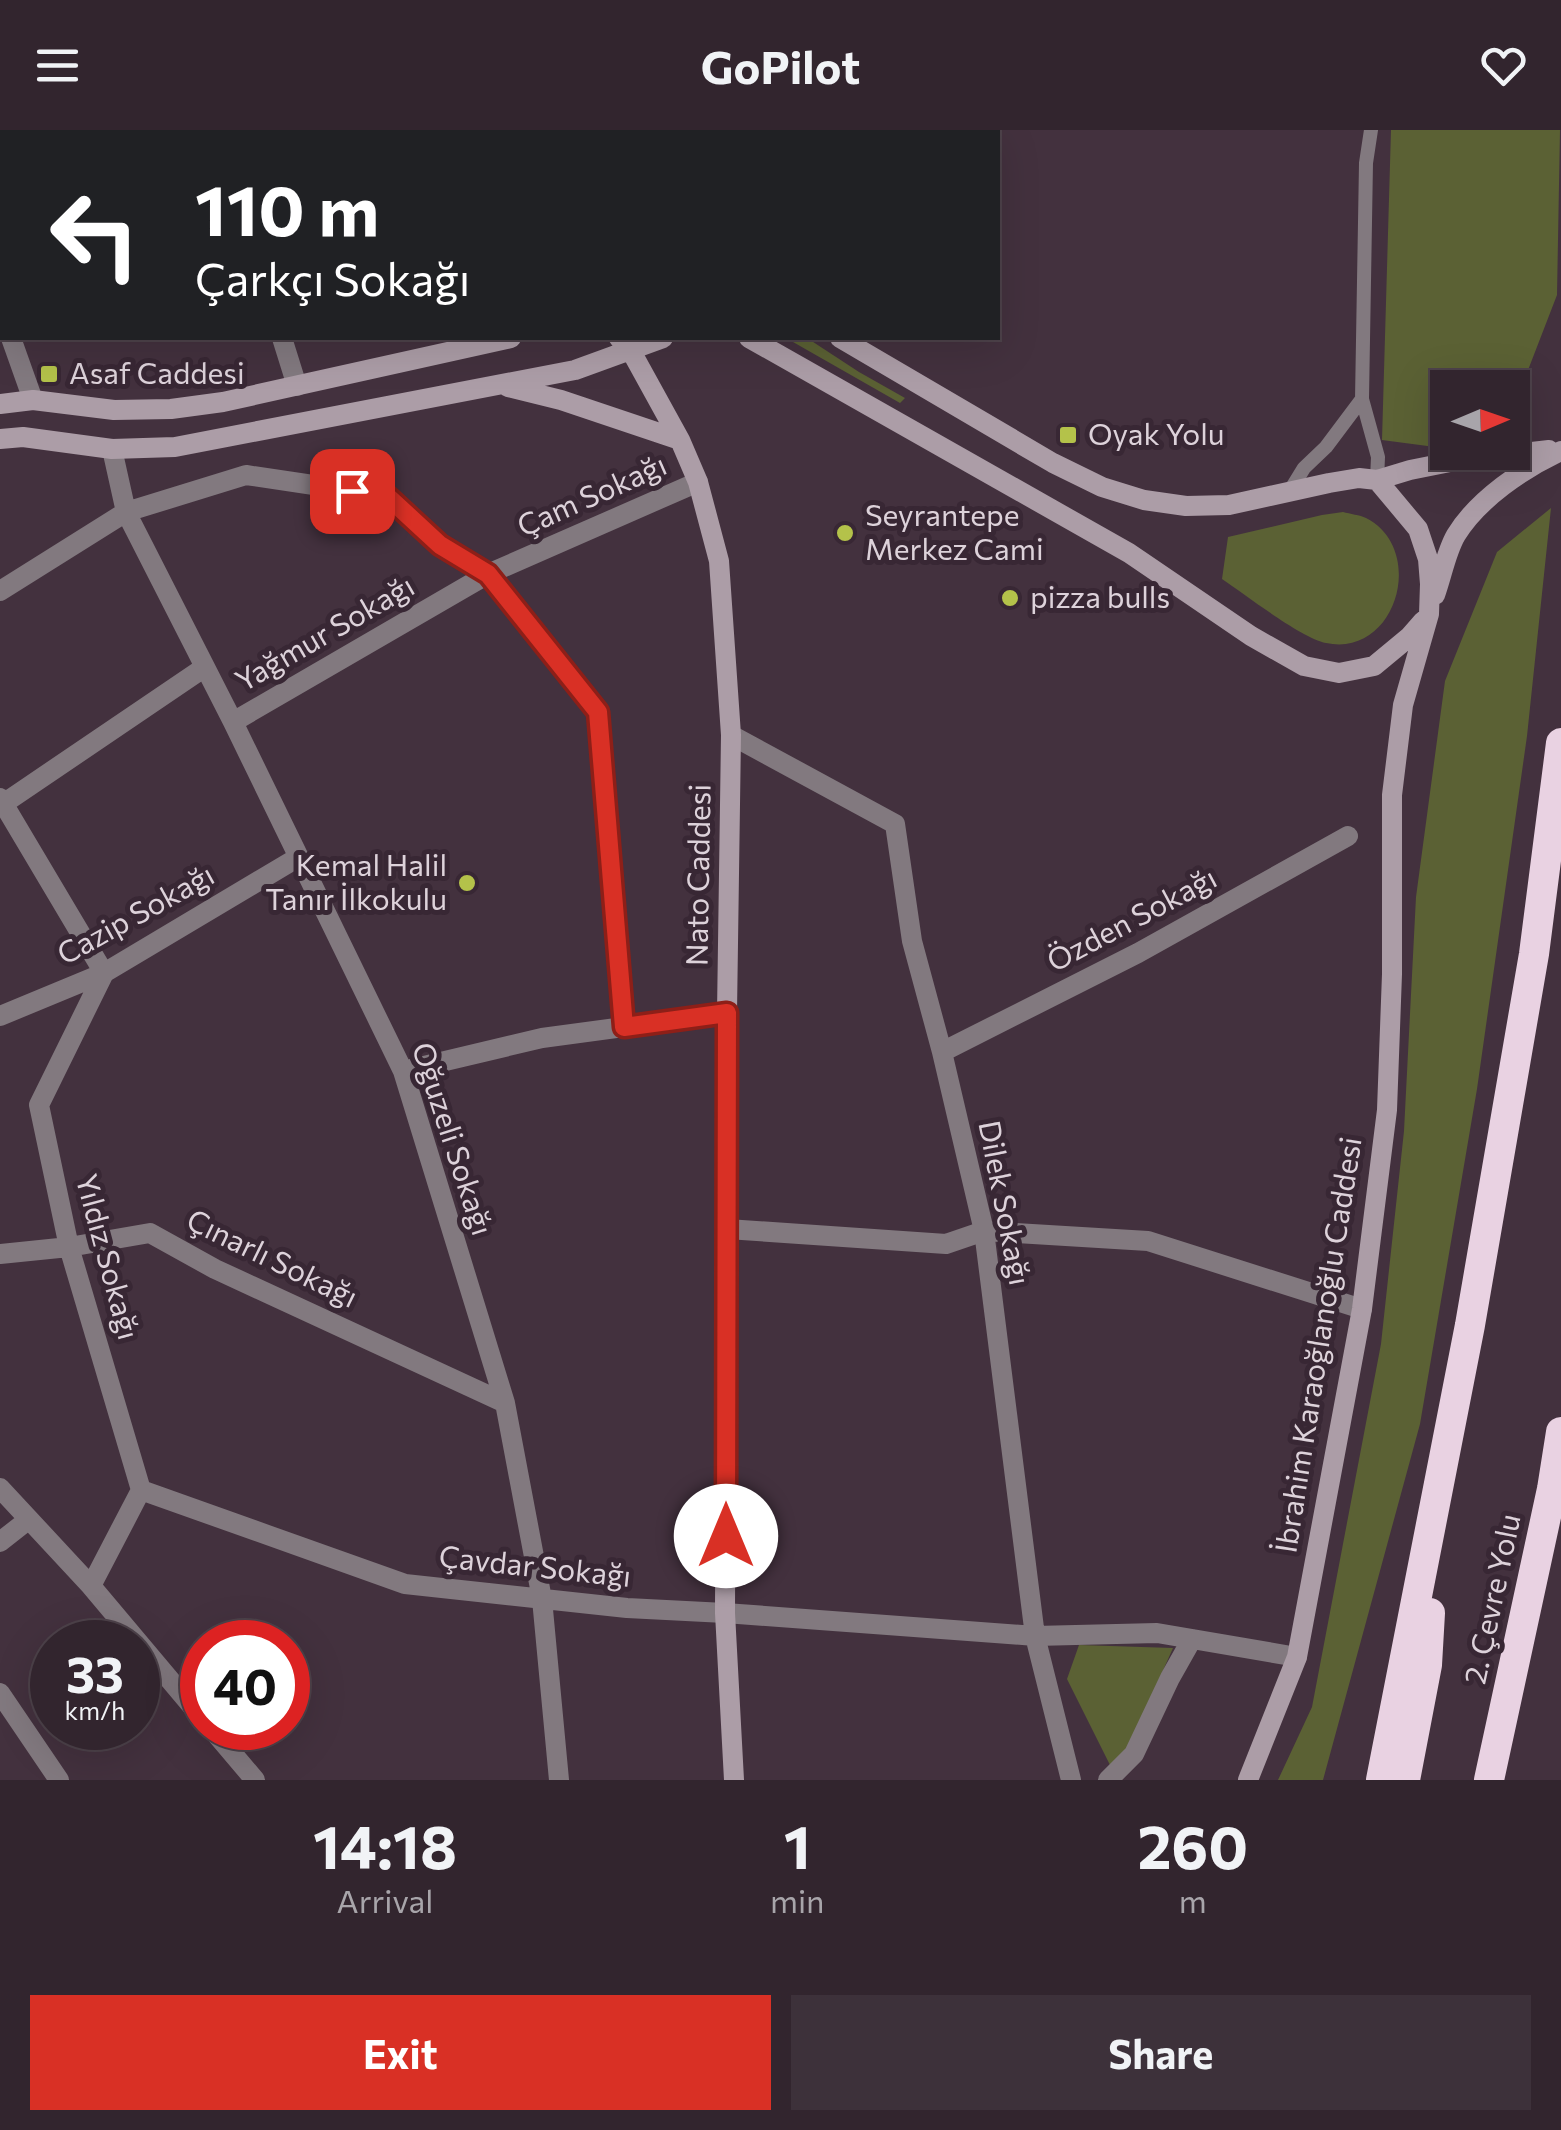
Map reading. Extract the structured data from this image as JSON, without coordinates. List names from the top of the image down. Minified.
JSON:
{"streets":{"highway":["2. Çevre Yolu"],"street":["Çam Sokağı","Yağmur Sokağı","Nato Caddesi","Cazip Sokağı","Özden Sokağı","Oğuzeli Sokağı","Dilek Sokağı","Yıldız Sokağı","Çınarlı Sokağı","İbrahim Karaoğlanoğlu Caddesi","Çavdar Sokağı"]},"crossings":[["Çam Sokağı","Yağmur Sokağı"],["Çam Sokağı","Nato Caddesi"],["Yağmur Sokağı","Oğuzeli Sokağı"],["Nato Caddesi","Dilek Sokağı"],["Nato Caddesi","Çavdar Sokağı"],["Cazip Sokağı","Oğuzeli Sokağı"],["Cazip Sokağı","Yıldız Sokağı"],["Özden Sokağı","Dilek Sokağı"],["Oğuzeli Sokağı","Çınarlı Sokağı"],["Oğuzeli Sokağı","Çavdar Sokağı"],["Dilek Sokağı","Çavdar Sokağı"],["Yıldız Sokağı","Çınarlı Sokağı"],["Yıldız Sokağı","Çavdar Sokağı"],["İbrahim Karaoğlanoğlu Caddesi","Çavdar Sokağı"]],"places":{"transit":["Asaf Caddesi","Oyak Yolu"],"other":["Seyrantepe Merkez Cami","pizza bulls","Kemal Halil Tanır İlkokulu"]},"north":"right","page":{"header":"GoPilot","turn":["110 m","Çarkçı Sokağı"],"speed":"33 km/h","limit":"40","eta":["14:18","Arrival","1","min","260","m"],"buttons":["Exit","Share"]}}
